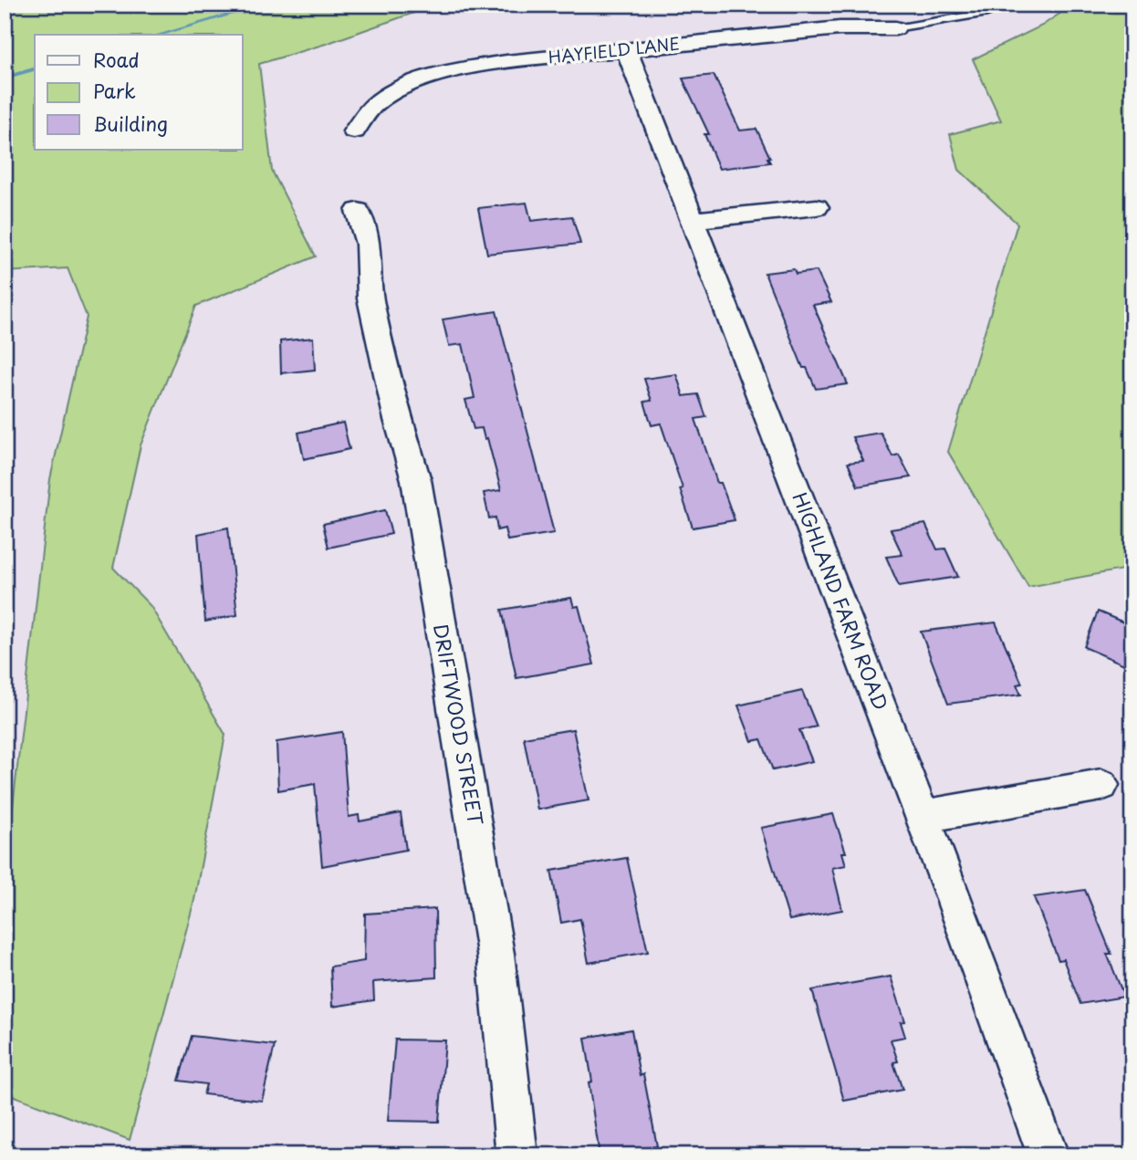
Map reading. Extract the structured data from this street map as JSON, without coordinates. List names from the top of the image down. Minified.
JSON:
{"streets":{"street":["HAYFIELD LANE","HIGHLAND FARM ROAD","DRIFTWOOD STREET"]},"crossings":[["HAYFIELD LANE","HIGHLAND FARM ROAD"]],"legend":["Road","Park","Building"]}
